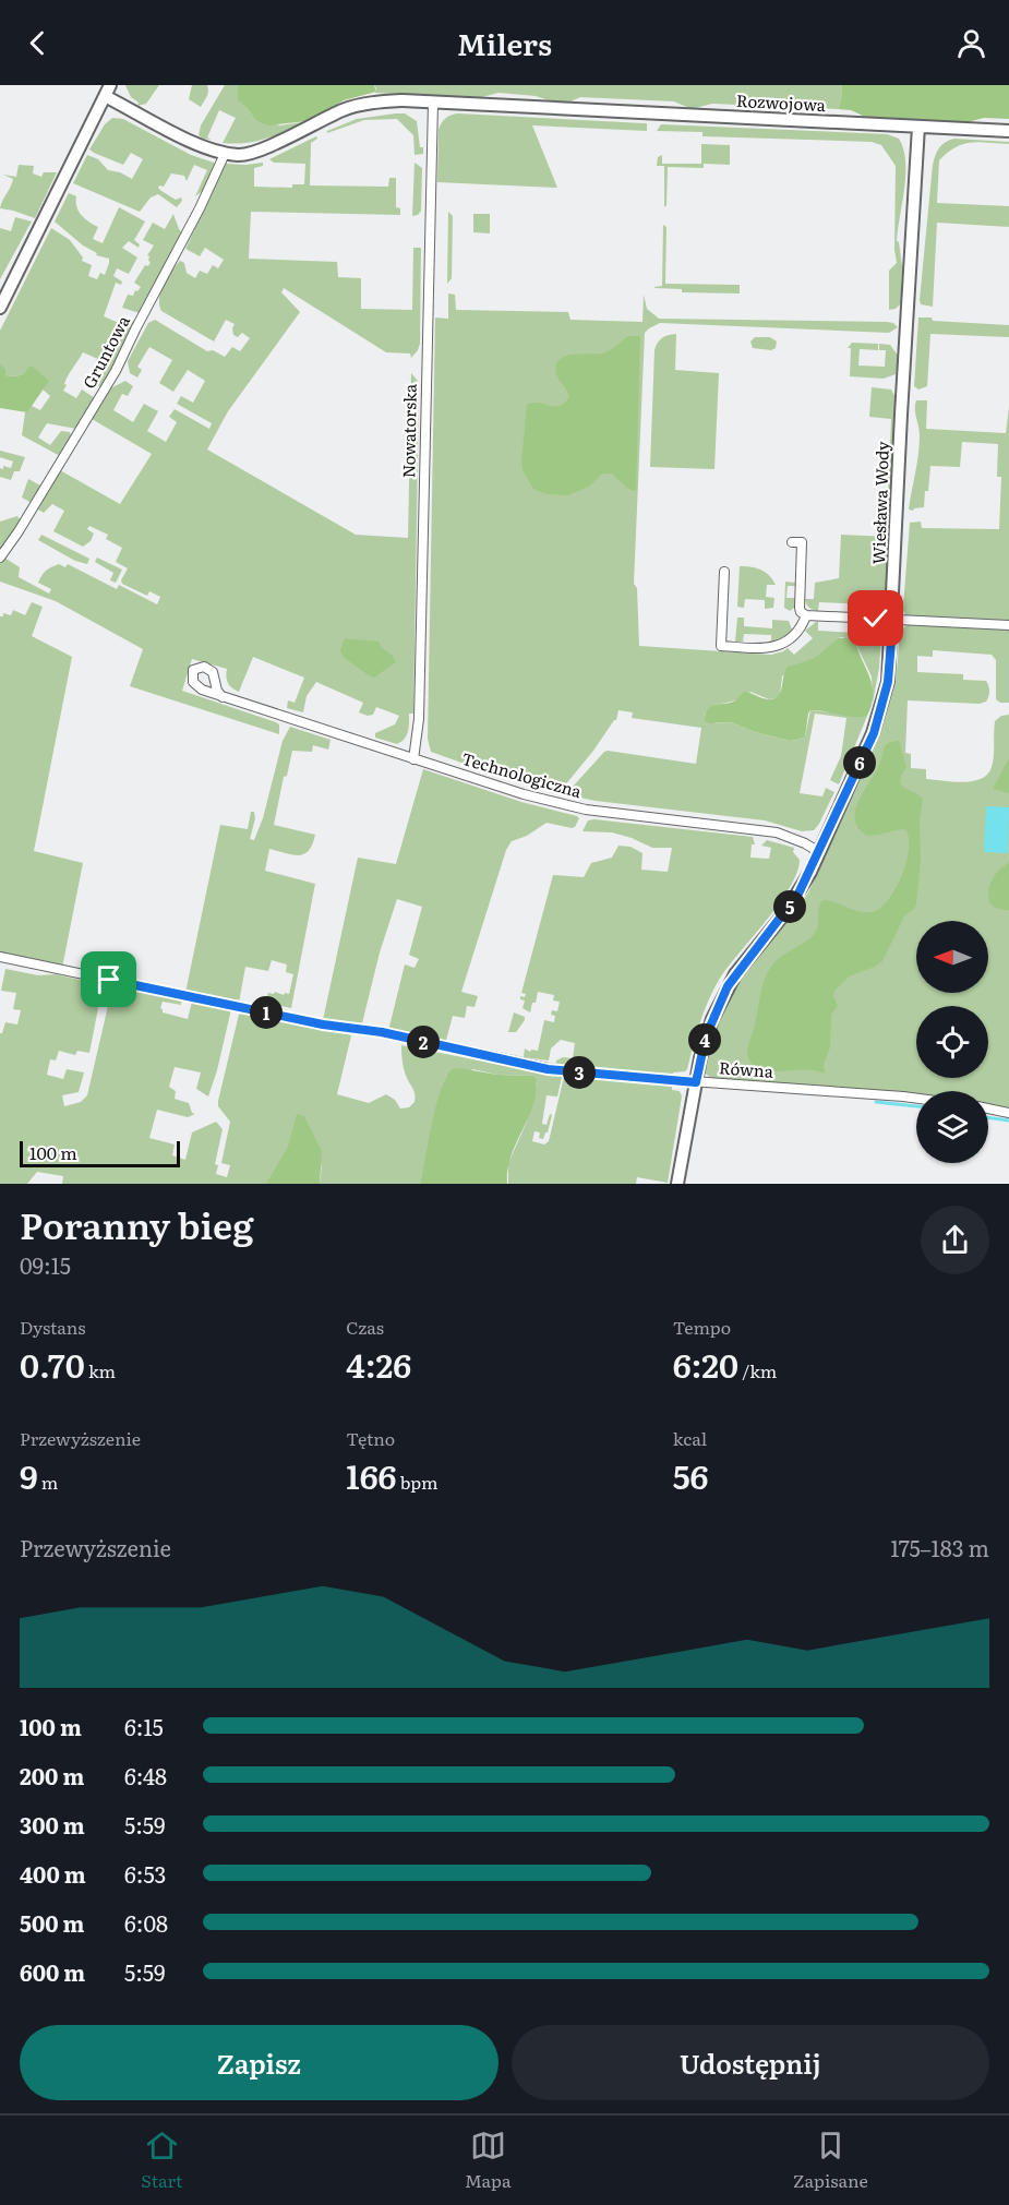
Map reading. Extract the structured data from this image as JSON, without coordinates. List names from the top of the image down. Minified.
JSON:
{"streets":{"street":["Rozwojowa","Gruntowa","Nowatorska","Wiesława Wody","Technologiczna","Równa"]},"crossings":[["Rozwojowa","Gruntowa"],["Rozwojowa","Nowatorska"],["Rozwojowa","Wiesława Wody"],["Nowatorska","Technologiczna"],["Wiesława Wody","Technologiczna"],["Wiesława Wody","Równa"]],"scale_bar":"100 m","north":"left","page":{"header":"Milers","pins":["6","5","1","4","2","3"],"scale":"100 m","heading":["Poranny bieg","09:15"],"stats":[["Dystans","0.70 km"],["Czas","4:26"],["Tempo","6:20 /km"],["Przewyższenie","9 m"],["Tętno","166 bpm"],["kcal","56"]],"chart":["Przewyższenie","175–183 m"],"list":[{"name":"100 m","note":"6:15"},{"name":"200 m","note":"6:48"},{"name":"300 m","note":"5:59"},{"name":"400 m","note":"6:53"},{"name":"500 m","note":"6:08"},{"name":"600 m","note":"5:59"}],"buttons":["Zapisz","Udostępnij"],"tabs":["Start","Mapa","Zapisane"]}}
